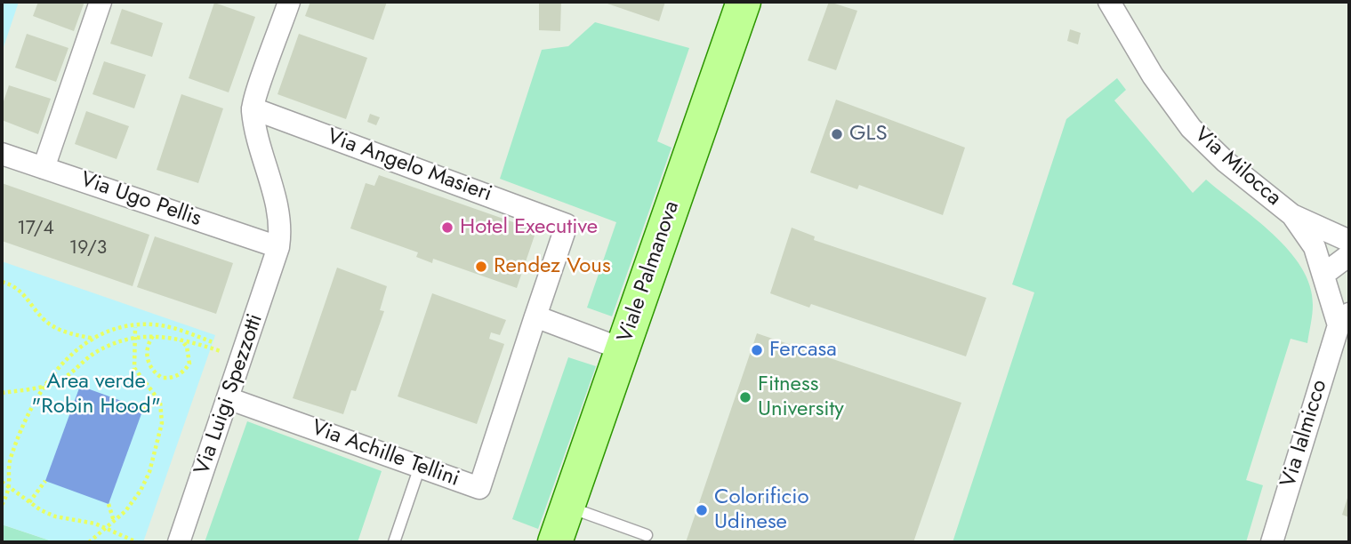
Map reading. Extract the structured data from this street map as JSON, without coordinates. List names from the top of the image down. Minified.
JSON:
{"streets":{"main road":["Viale Palmanova"],"street":["Via Angelo Masieri","Via Milocca","Via Ugo Pellis","Via Luigi Spezzotti","Via Ialmicco","Via Achille Tellini"]},"crossings":[["Via Angelo Masieri","Via Luigi Spezzotti"],["Via Angelo Masieri","Via Achille Tellini"],["Via Milocca","Via Ialmicco"],["Via Ugo Pellis","Via Luigi Spezzotti"],["Via Luigi Spezzotti","Via Achille Tellini"]],"parks":["Area verde \"Robin Hood\""],"places":["GLS","Hotel Executive","Rendez Vous","Fercasa","Fitness University","Colorificio Udinese"],"house_numbers":["17/4","19/3"]}
